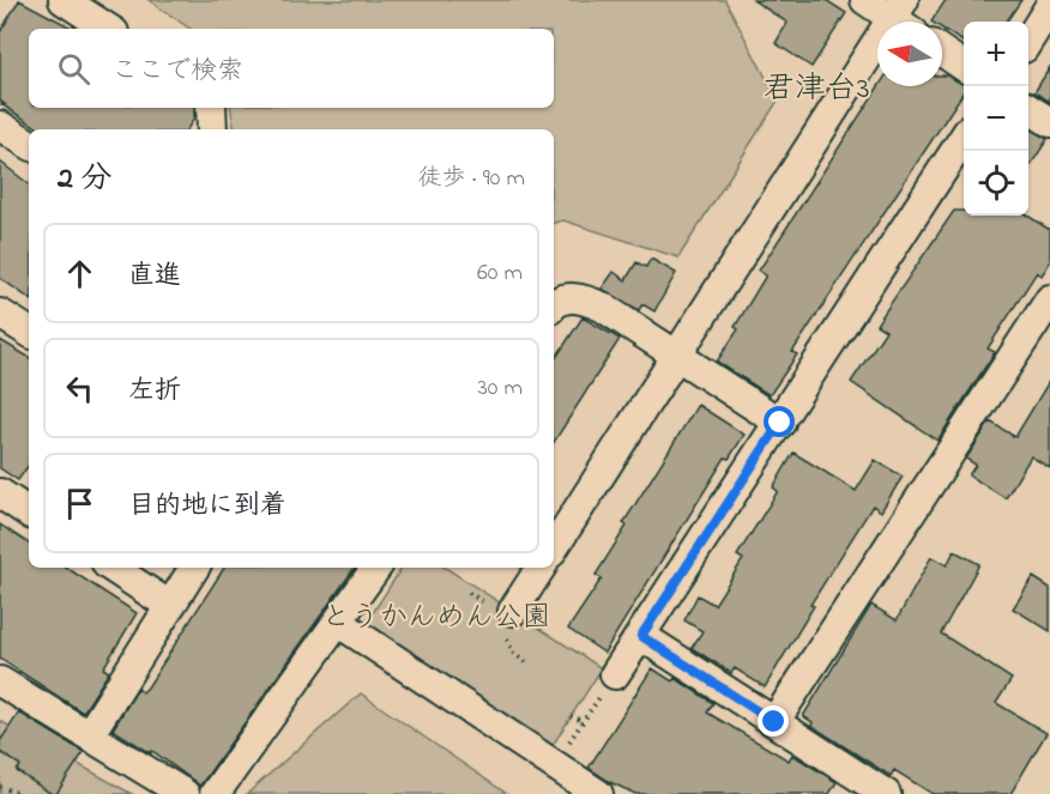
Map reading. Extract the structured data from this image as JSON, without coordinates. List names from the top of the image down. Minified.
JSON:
{"districts":["君津台3"],"parks":["とうかんめん公園"],"north":"left","page":{"map_buttons":["+","−"],"search":"ここで検索","heading":["2 分","徒歩 · 90 m"],"list":[["直進","60 m"],["左折","30 m"],"目的地に到着"]}}
